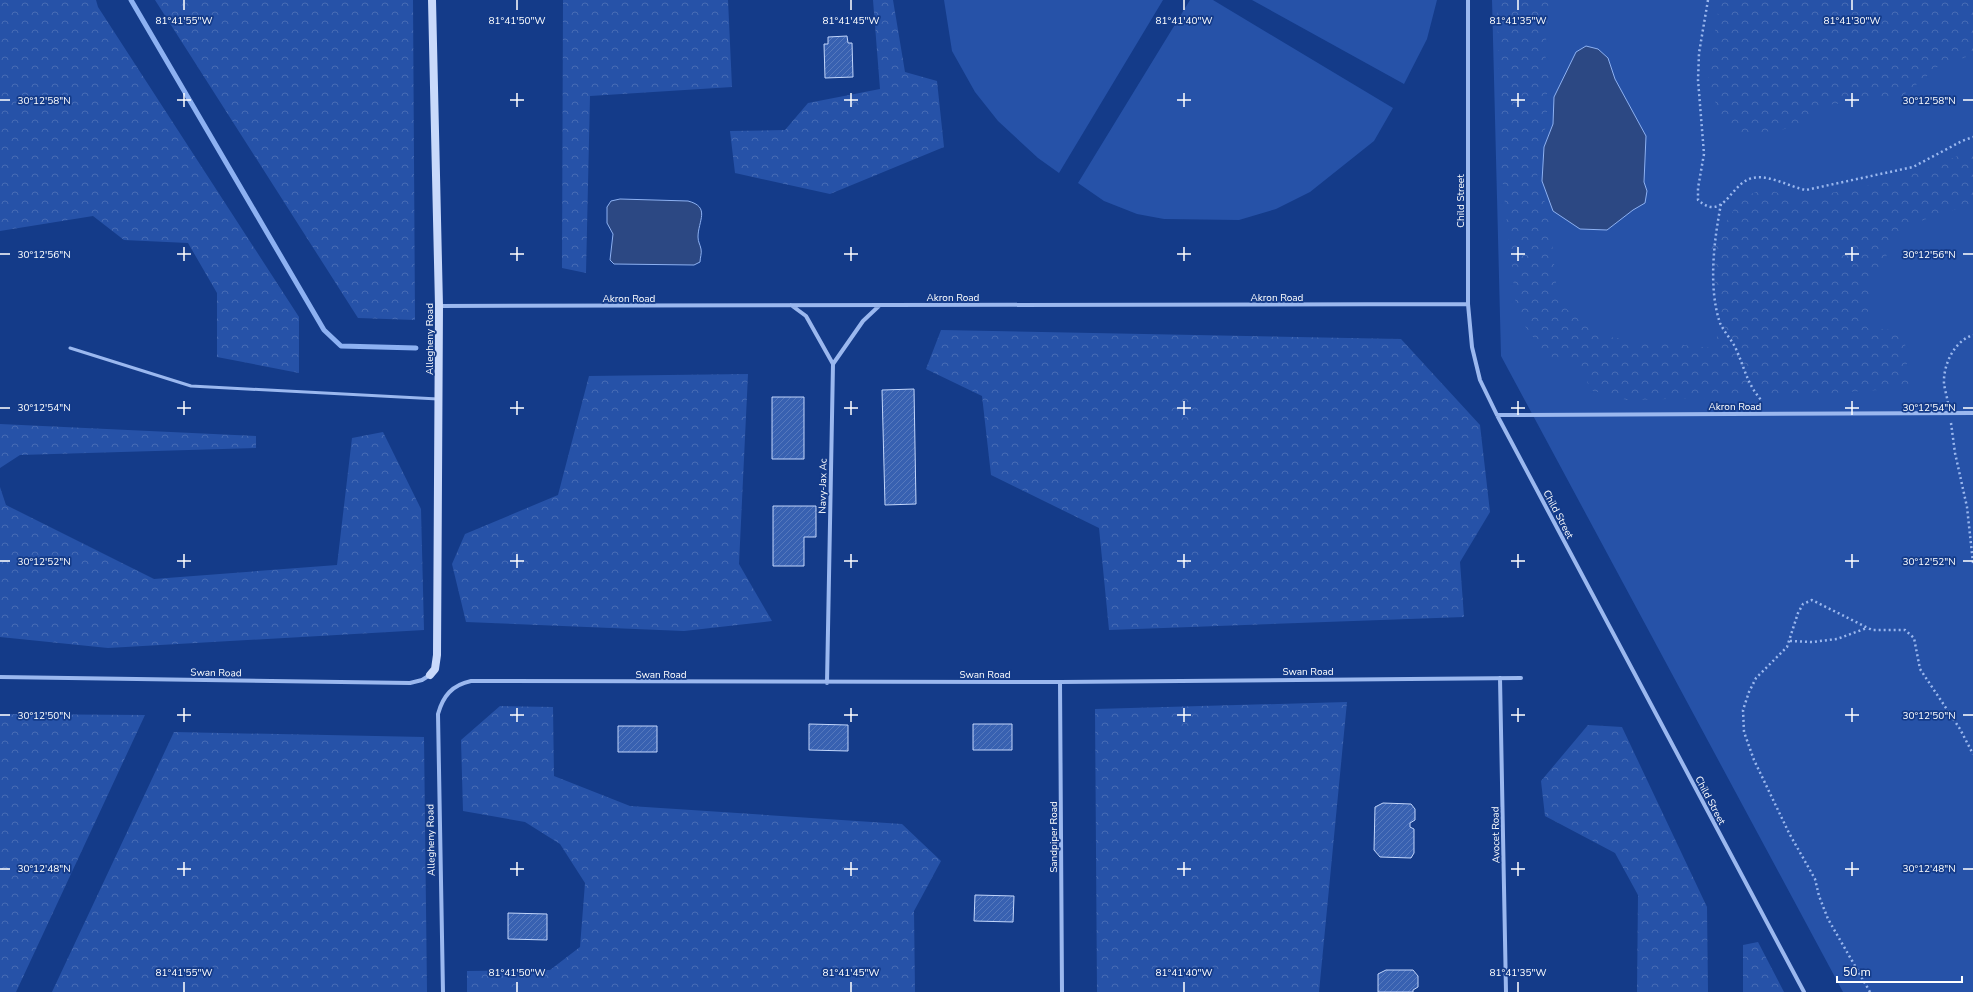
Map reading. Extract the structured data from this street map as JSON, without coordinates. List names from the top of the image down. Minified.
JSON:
{"streets":{"street":["Child Street","Akron Road","Allegheny Road","Navy-Jax Ac","Swan Road","Avocet Road","Sandpiper Road"]},"crossings":[["Child Street","Akron Road"],["Akron Road","Allegheny Road"],["Allegheny Road","Swan Road"],["Navy-Jax Ac","Swan Road"],["Swan Road","Avocet Road"],["Swan Road","Sandpiper Road"]],"scale_bar":"50 m","coordinates":["81°41'55\"W","81°41'50\"W","81°41'45\"W","81°41'40\"W","81°41'35\"W","81°41'30\"W","30°12'58\"N","30°12'56\"N","30°12'54\"N","30°12'52\"N","30°12'50\"N","30°12'48\"N"]}
